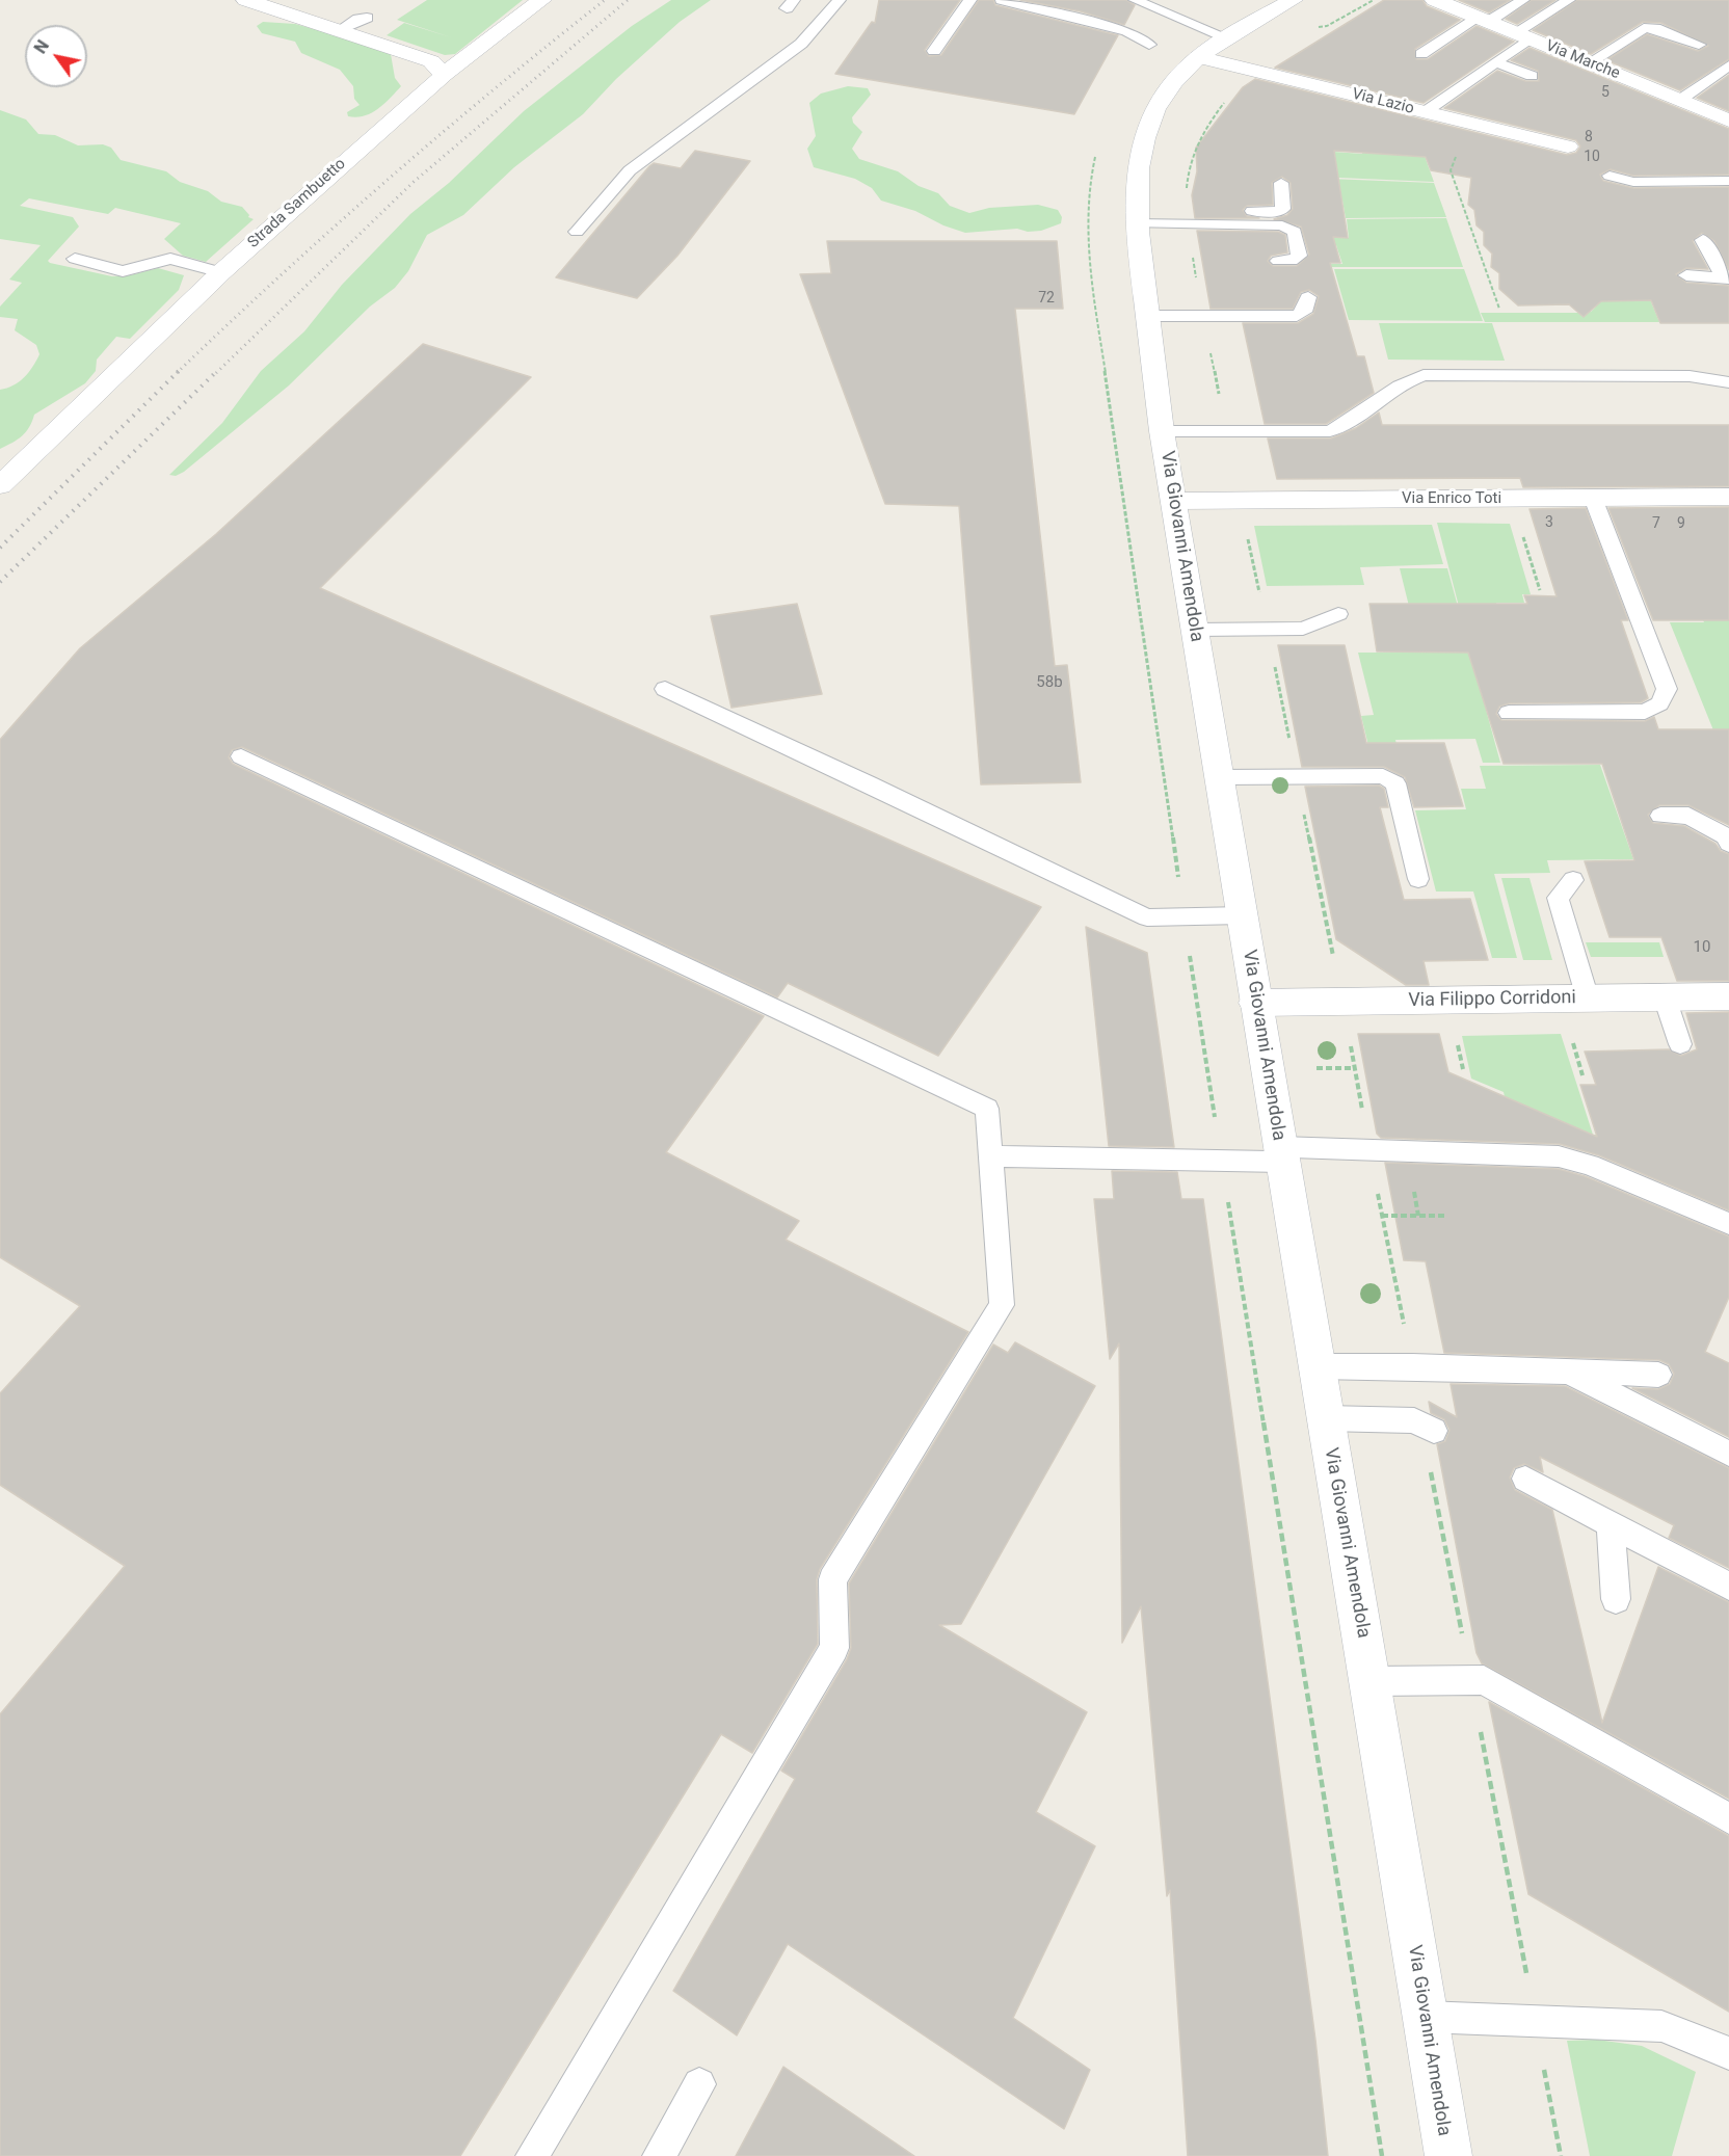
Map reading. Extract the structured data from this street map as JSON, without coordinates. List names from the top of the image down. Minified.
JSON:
{"streets":{"street":["Via Marche","Via Lazio","Strada Sambuetto","Via Enrico Toti","Via Giovanni Amendola","Via Filippo Corridoni"]},"crossings":[["Via Lazio","Via Giovanni Amendola"],["Via Enrico Toti","Via Giovanni Amendola"],["Via Giovanni Amendola","Via Filippo Corridoni"]],"house_numbers":["5","8","10","72","3","7","9","58b","10"],"north":"top left"}
